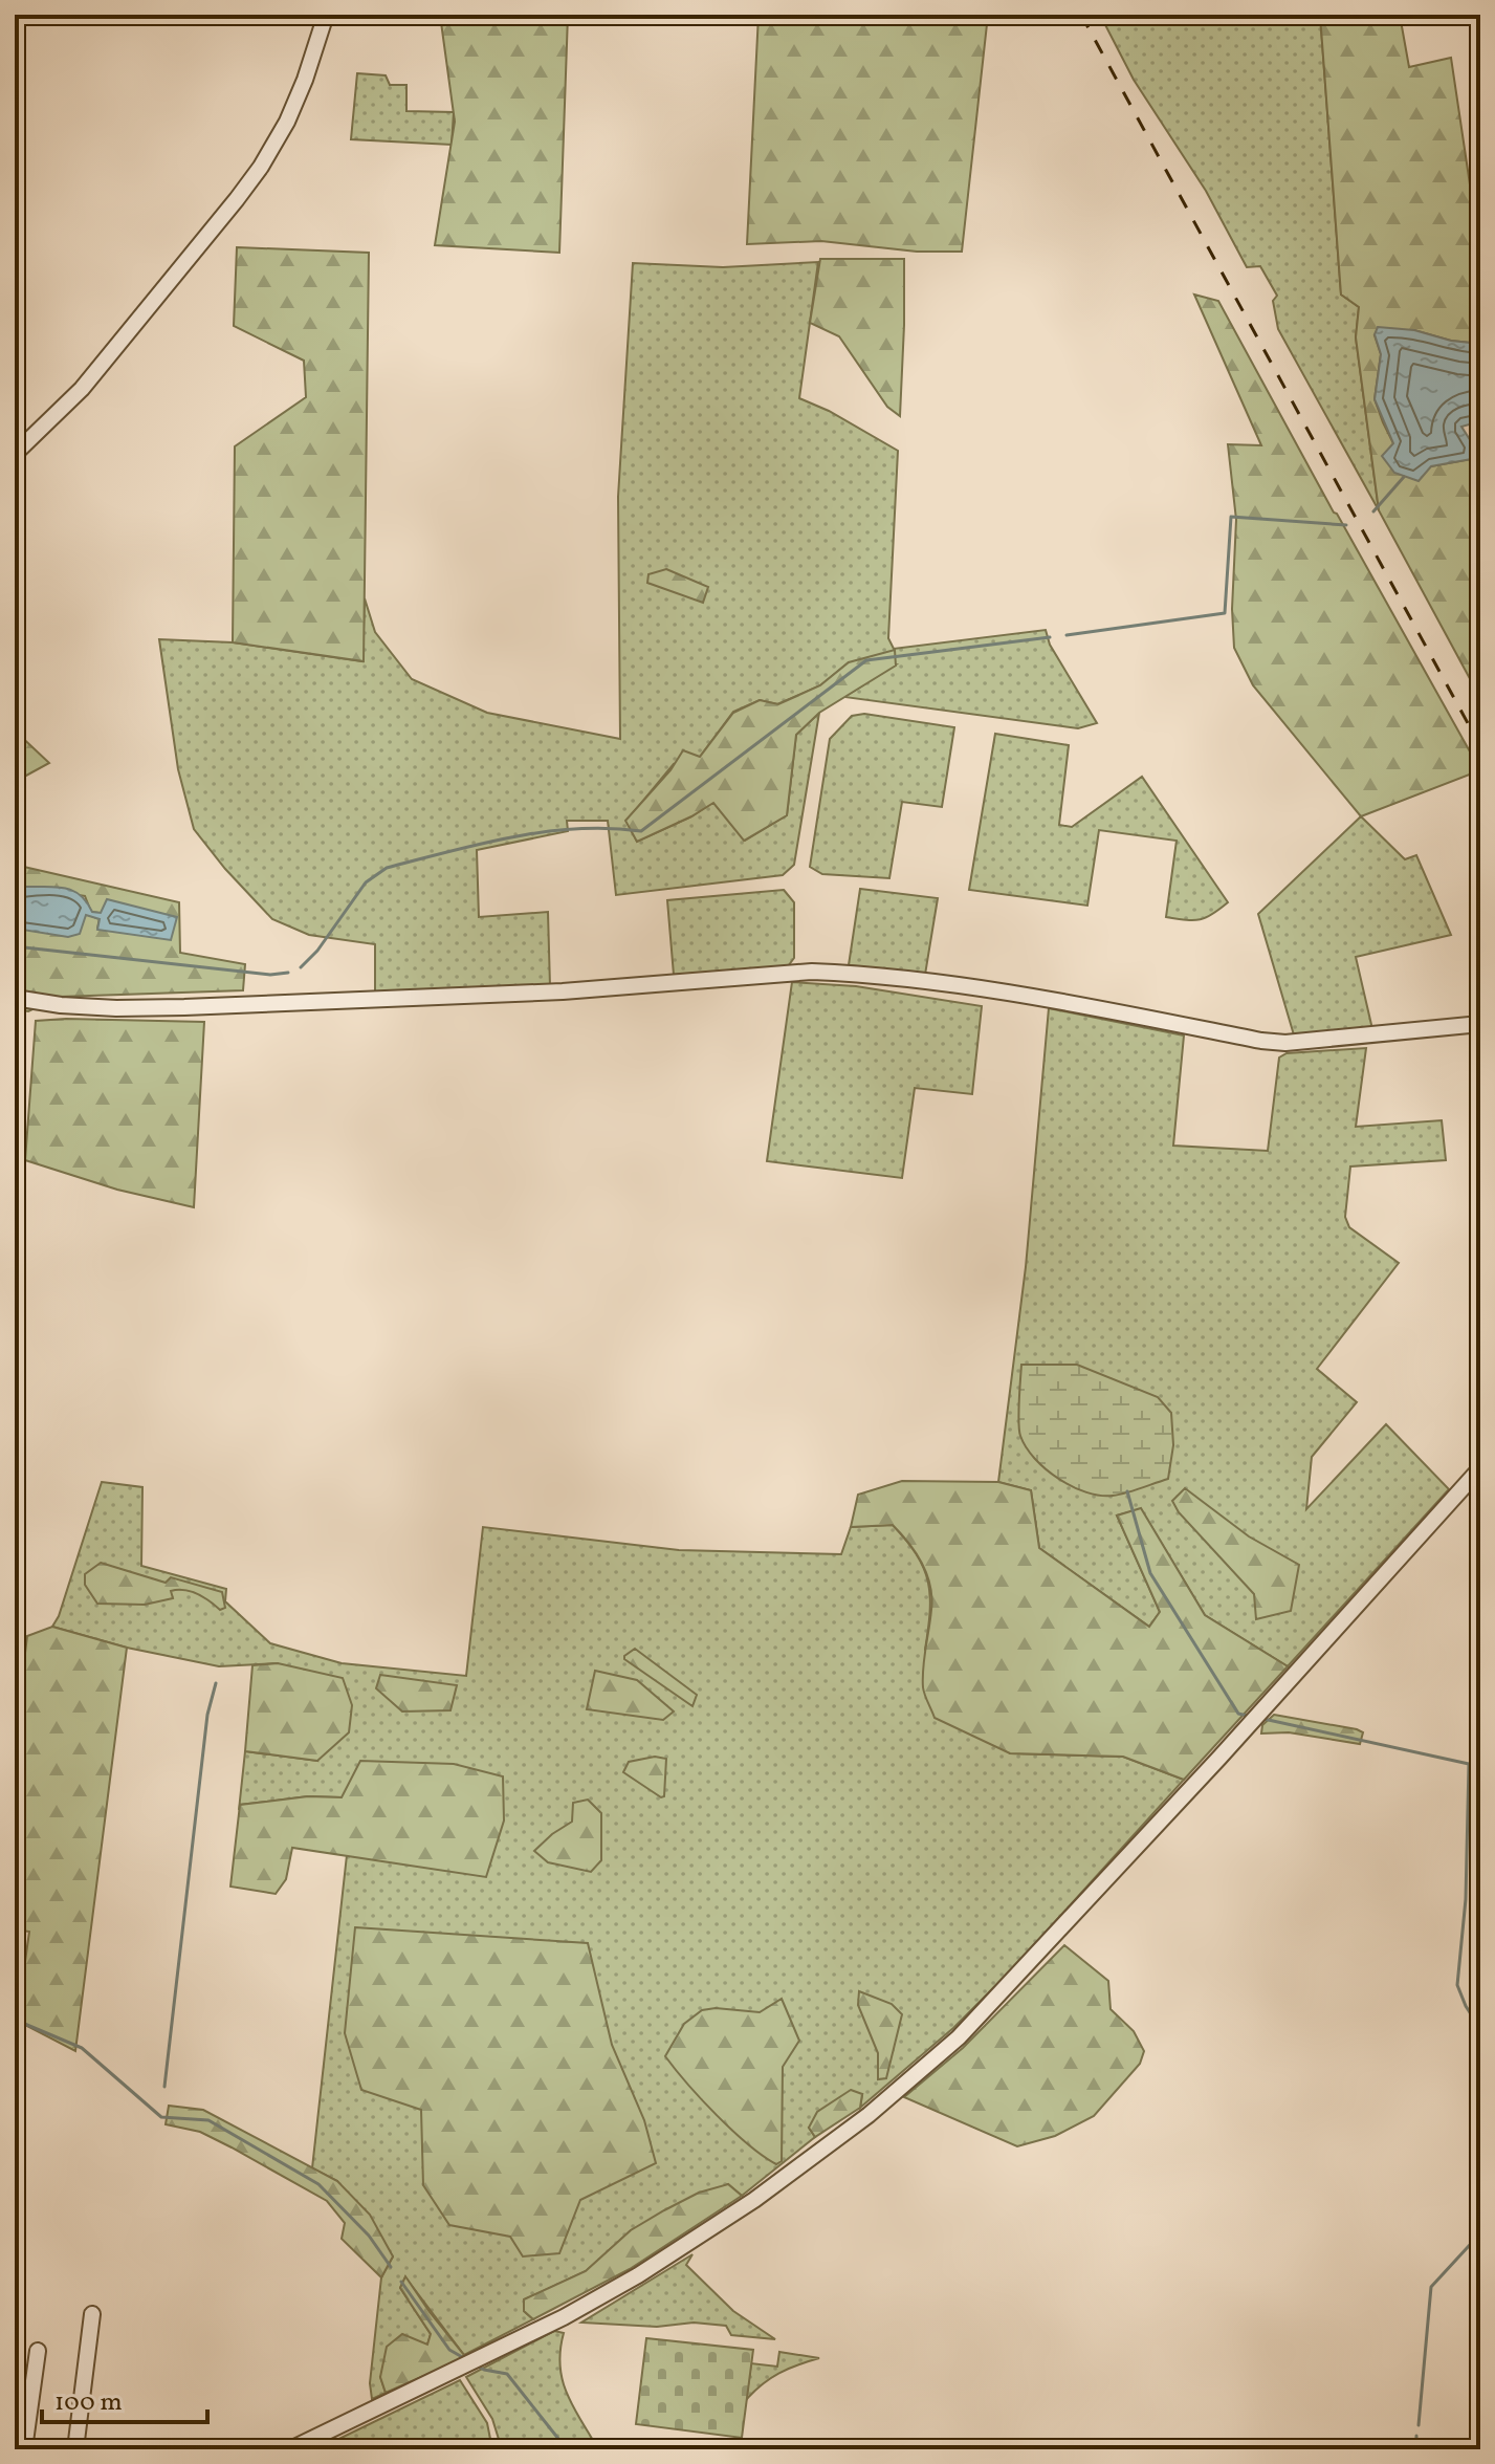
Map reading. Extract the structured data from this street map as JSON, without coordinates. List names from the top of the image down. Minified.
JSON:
{"scale_bar":"100 m"}
